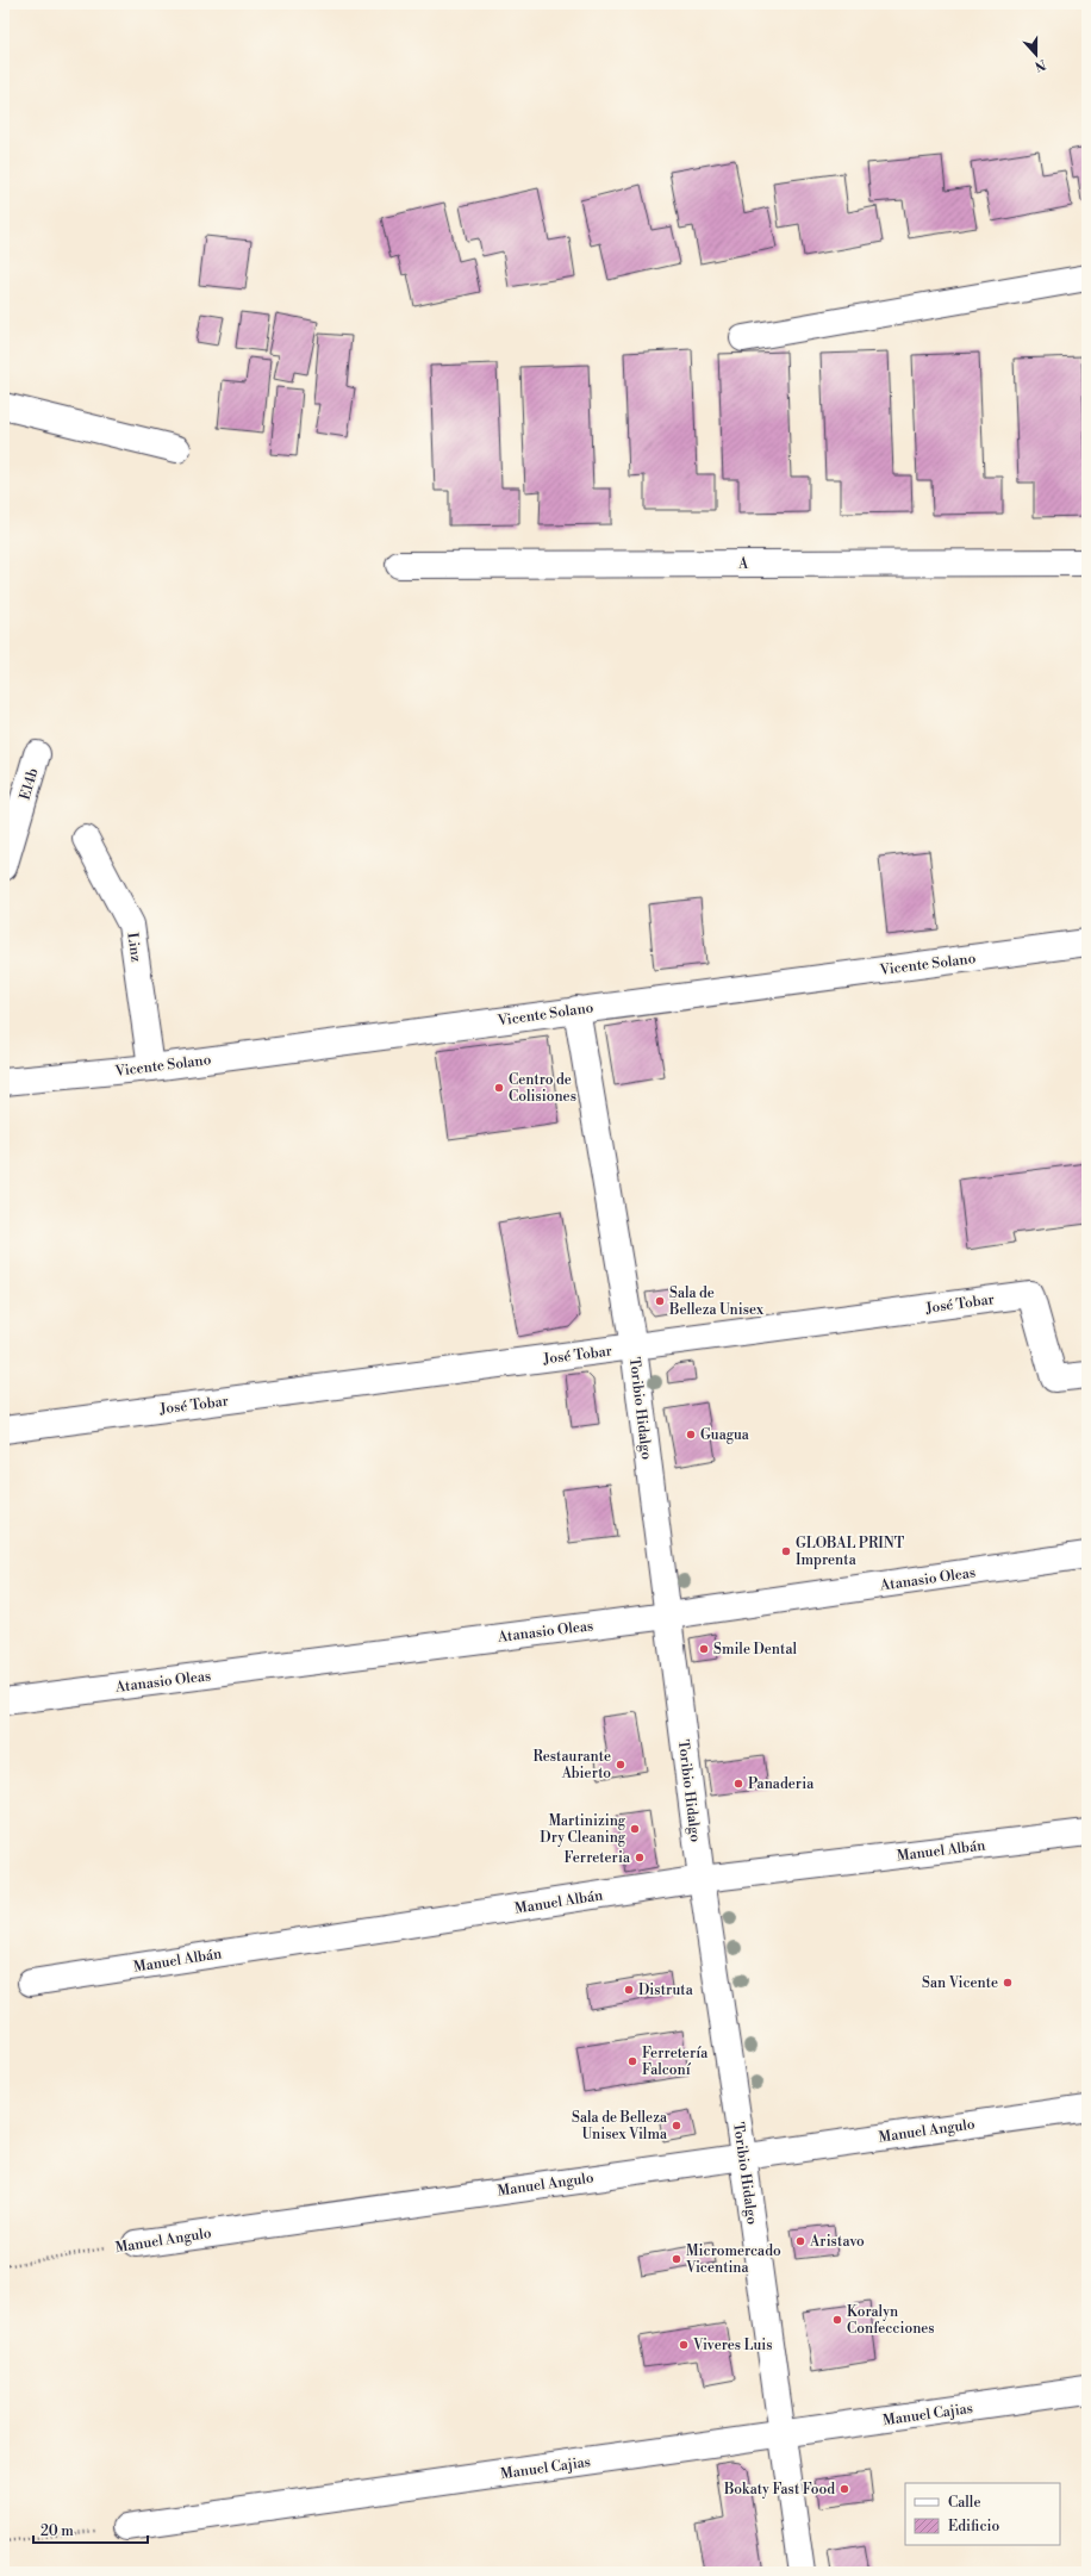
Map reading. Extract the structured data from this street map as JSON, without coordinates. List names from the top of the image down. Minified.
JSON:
{"streets":{"street":["A","E14b","Linz","Vicente Solano","José Tobar","Toribio Hidalgo","Atanasio Oleas","Manuel Albán","Manuel Angulo","Manuel Cajias"]},"crossings":[["Linz","Vicente Solano"],["Vicente Solano","Toribio Hidalgo"],["José Tobar","Toribio Hidalgo"],["Toribio Hidalgo","Atanasio Oleas"],["Toribio Hidalgo","Manuel Albán"],["Toribio Hidalgo","Manuel Angulo"],["Toribio Hidalgo","Manuel Cajias"]],"places":["Centro de Colisiones","Sala de Belleza Unisex","Guagua","GLOBAL PRINT Imprenta","Smile Dental","Restaurante Abierto","Panaderia","Martinizing Dry Cleaning","Ferreteria","San Vicente","Distruta","Ferretería Falconí","Sala de Belleza Unisex Vilma","Aristavo","Micromercado Vicentina","Koralyn Confecciones","Viveres Luis","Bokaty Fast Food"],"legend":["Calle","Edificio"],"scale_bar":"20 m","north":"bottom"}
